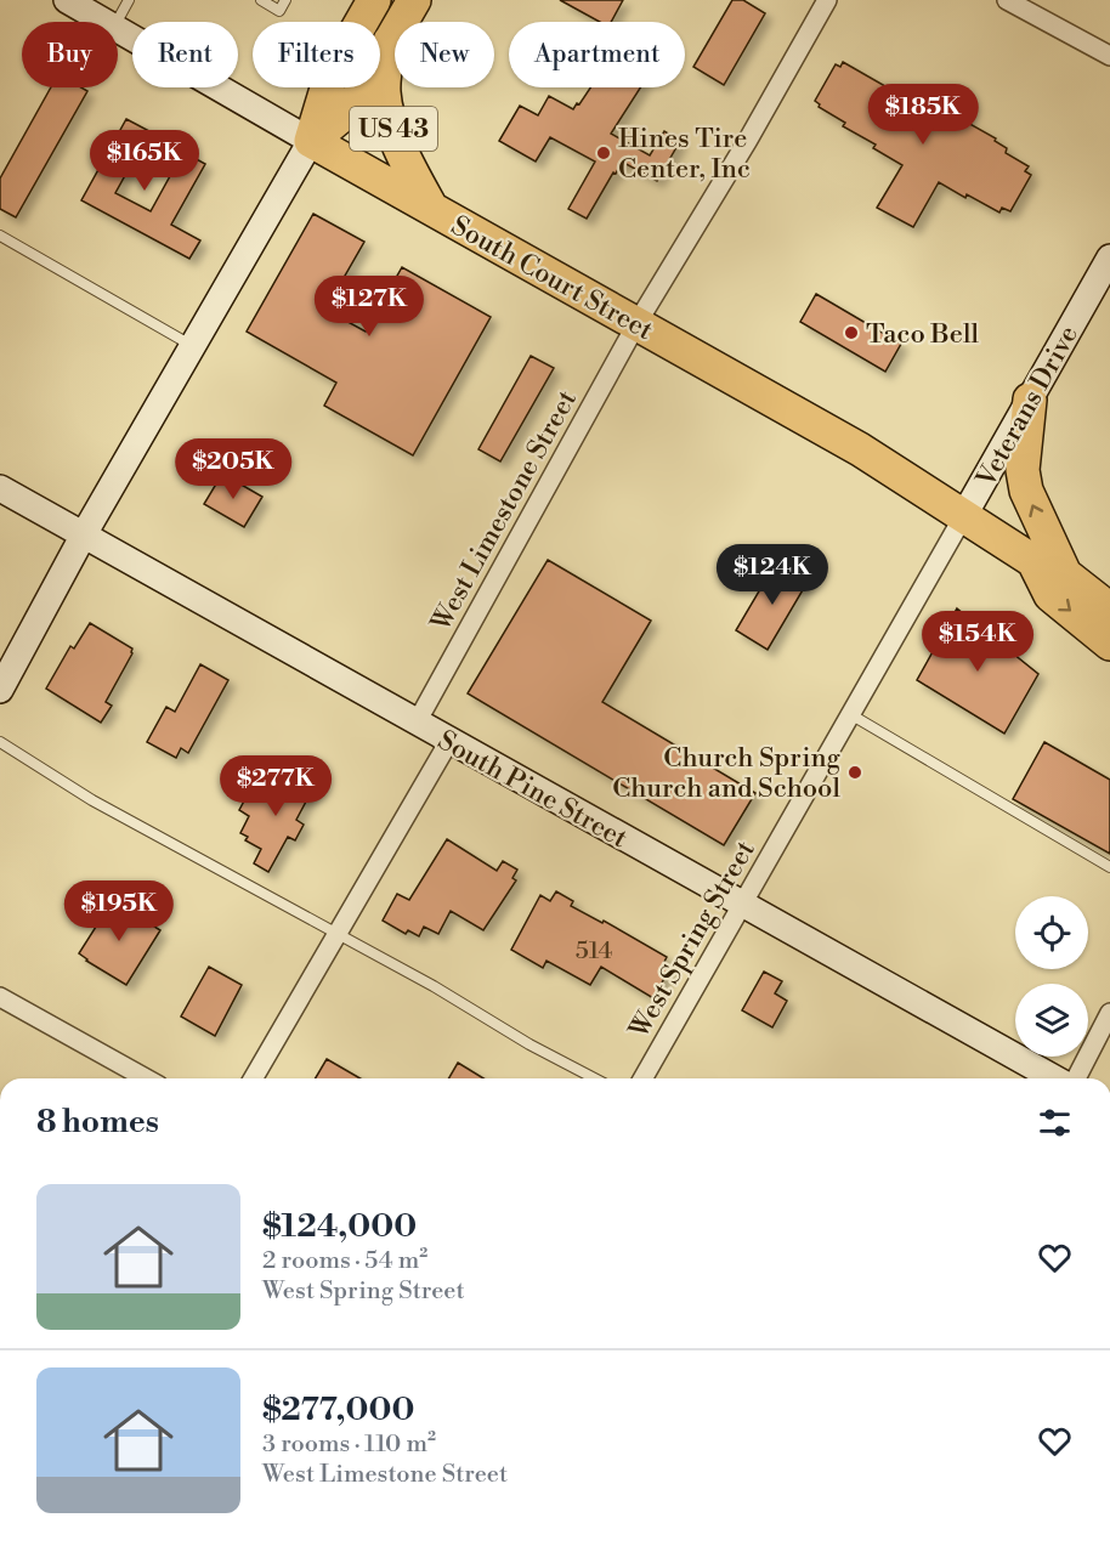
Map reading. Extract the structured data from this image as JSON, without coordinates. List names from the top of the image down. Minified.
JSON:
{"streets":{"highway":["US 43","South Court Street"],"main road":["Veterans Drive","South Pine Street"],"street":["West Limestone Street","West Spring Street"]},"crossings":[["US 43","South Court Street"],["South Court Street","Veterans Drive"],["South Court Street","West Limestone Street"],["South Court Street","West Spring Street"],["Veterans Drive","West Spring Street"],["West Limestone Street","South Pine Street"],["South Pine Street","West Spring Street"]],"places":["Hines Tire Center, Inc","Taco Bell","Church Spring Church and School"],"house_numbers":["514"],"page":{"chip":["Buy","Rent","Filters","New","Apartment"],"price":["$185K","$165K","$127K","$205K","$124K","$154K","$277K","$195K"],"heading":"8 homes","list":[{"name":"$124,000","note":"2 rooms · 54 m² · West Spring Street"},{"name":"$277,000","note":"3 rooms · 110 m² · West Limestone Street"}]}}
